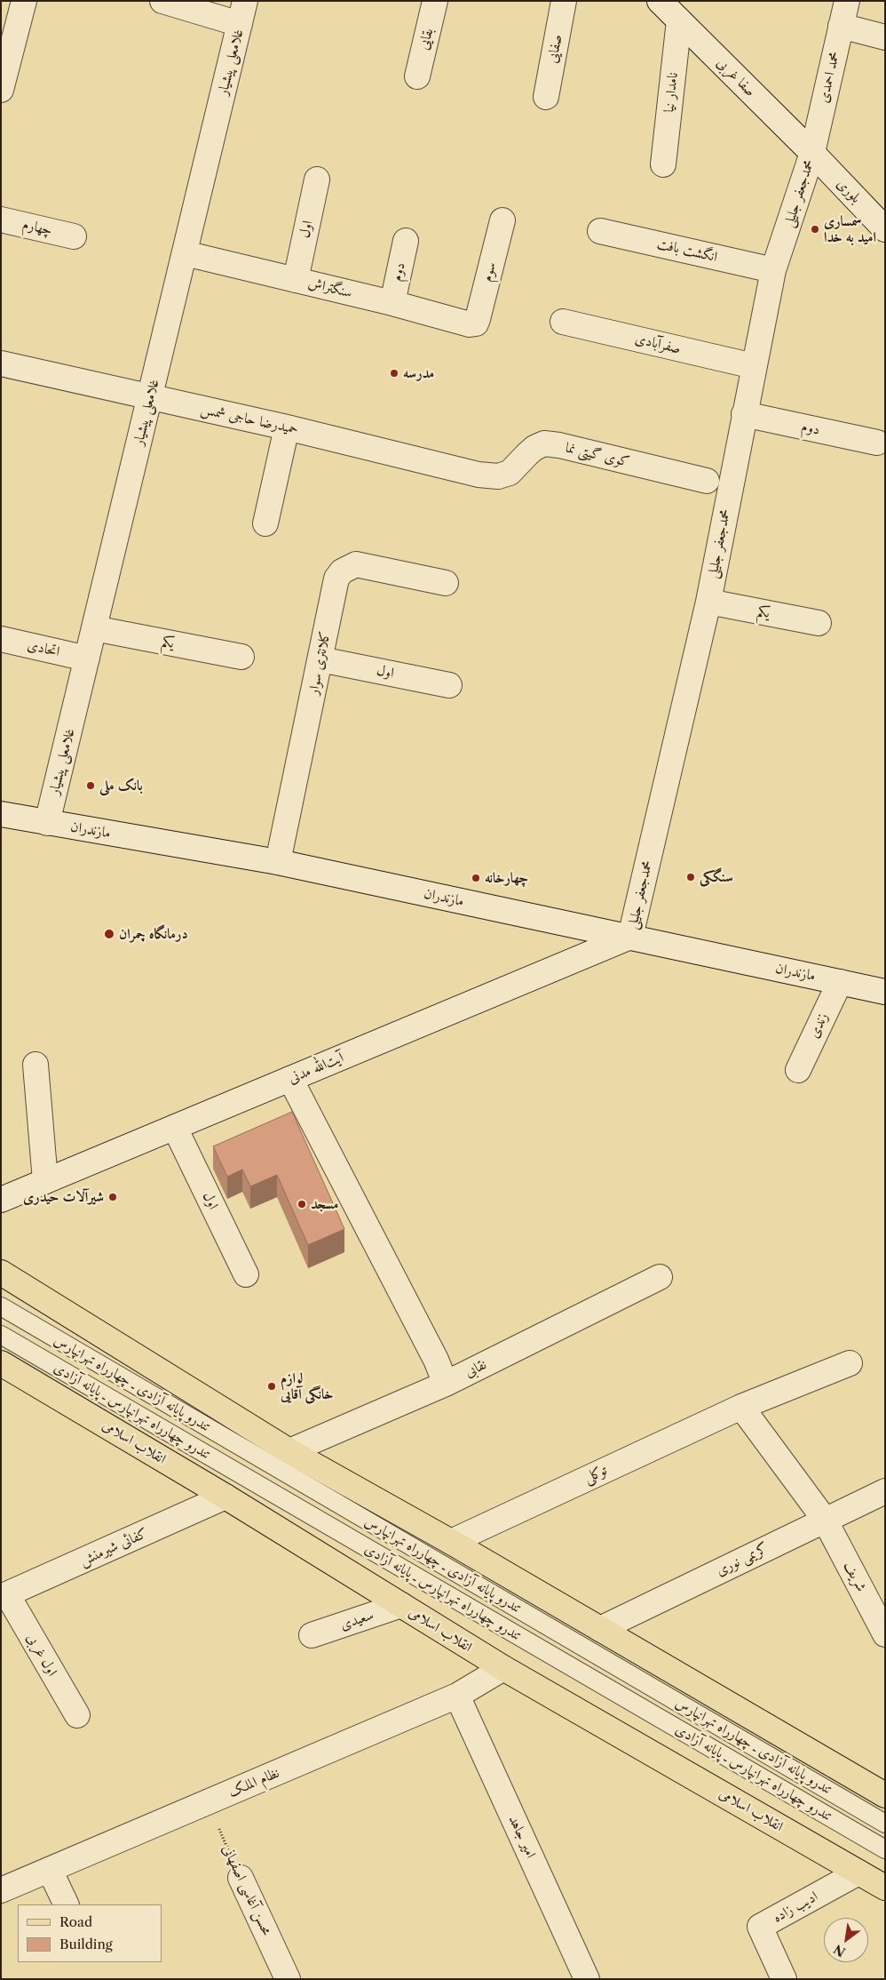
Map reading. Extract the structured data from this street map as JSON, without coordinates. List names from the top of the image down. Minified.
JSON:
{"streets":{"main road":["انقلاب اسلامی"],"street":["بقایی","صفایی","غلامعلی پیشیار","صفا غربی","محمد احمدی","نامدار نیا","بلوری","محمدجعفر جلیلی","چهارم","اول","انگشت بافت","دوم","سوم","سنگتراش","صفرآبادی","حمیدرضا حاجی شمس","کوی گیتی نما","یکم","اتحادی","کلانتری سوار","مازندران","زندی","آیت‌الله مدنی","نقابی","توکلی","کفائی شیرمنش","کریمی نوری","شریف","سعیدی","اول غربی","نظام الملک","امیر جاهد","محسن آغاسی اصفهانی","ادیب زاده"],"lane":["تندرو پایانه آزادی ـ چهارراه تهرانپارس","تندرو چهارراه تهرانپارس ـ پایانه آزادی"]},"crossings":[["غلامعلی پیشیار","سنگتراش"],["غلامعلی پیشیار","حمیدرضا حاجی شمس"],["غلامعلی پیشیار","یکم"],["غلامعلی پیشیار","اتحادی"],["غلامعلی پیشیار","مازندران"],["صفا غربی","محمد احمدی"],["صفا غربی","نامدار نیا"],["صفا غربی","بلوری"],["صفا غربی","محمدجعفر جلیلی"],["محمد احمدی","بلوری"],["محمد احمدی","محمدجعفر جلیلی"],["بلوری","محمدجعفر جلیلی"],["محمدجعفر جلیلی","انگشت بافت"],["محمدجعفر جلیلی","دوم"],["محمدجعفر جلیلی","صفرآبادی"],["محمدجعفر جلیلی","یکم"],["محمدجعفر جلیلی","مازندران"],["محمدجعفر جلیلی","آیت‌الله مدنی"],["اول","سنگتراش"],["اول","کلانتری سوار"],["اول","آیت‌الله مدنی"],["دوم","سنگتراش"],["سوم","سنگتراش"],["حمیدرضا حاجی شمس","کوی گیتی نما"],["کلانتری سوار","مازندران"],["مازندران","زندی"],["مازندران","آیت‌الله مدنی"],["انقلاب اسلامی","کفائی شیرمنش"],["انقلاب اسلامی","سعیدی"],["انقلاب اسلامی","نظام الملک"],["انقلاب اسلامی","ادیب زاده"],["کفائی شیرمنش","اول غربی"],["کریمی نوری","شریف"],["نظام الملک","امیر جاهد"],["نظام الملک","محسن آغاسی اصفهانی"]],"places":["سمساری امید به خدا","مدرسه","بانک ملی","سنگکی","چهارخانه","درمانگاه چمران","شیرآلات حیدری","مسجد","لوازم خانگی آقایی"],"legend":["Road","Building"],"north":"bottom left"}
